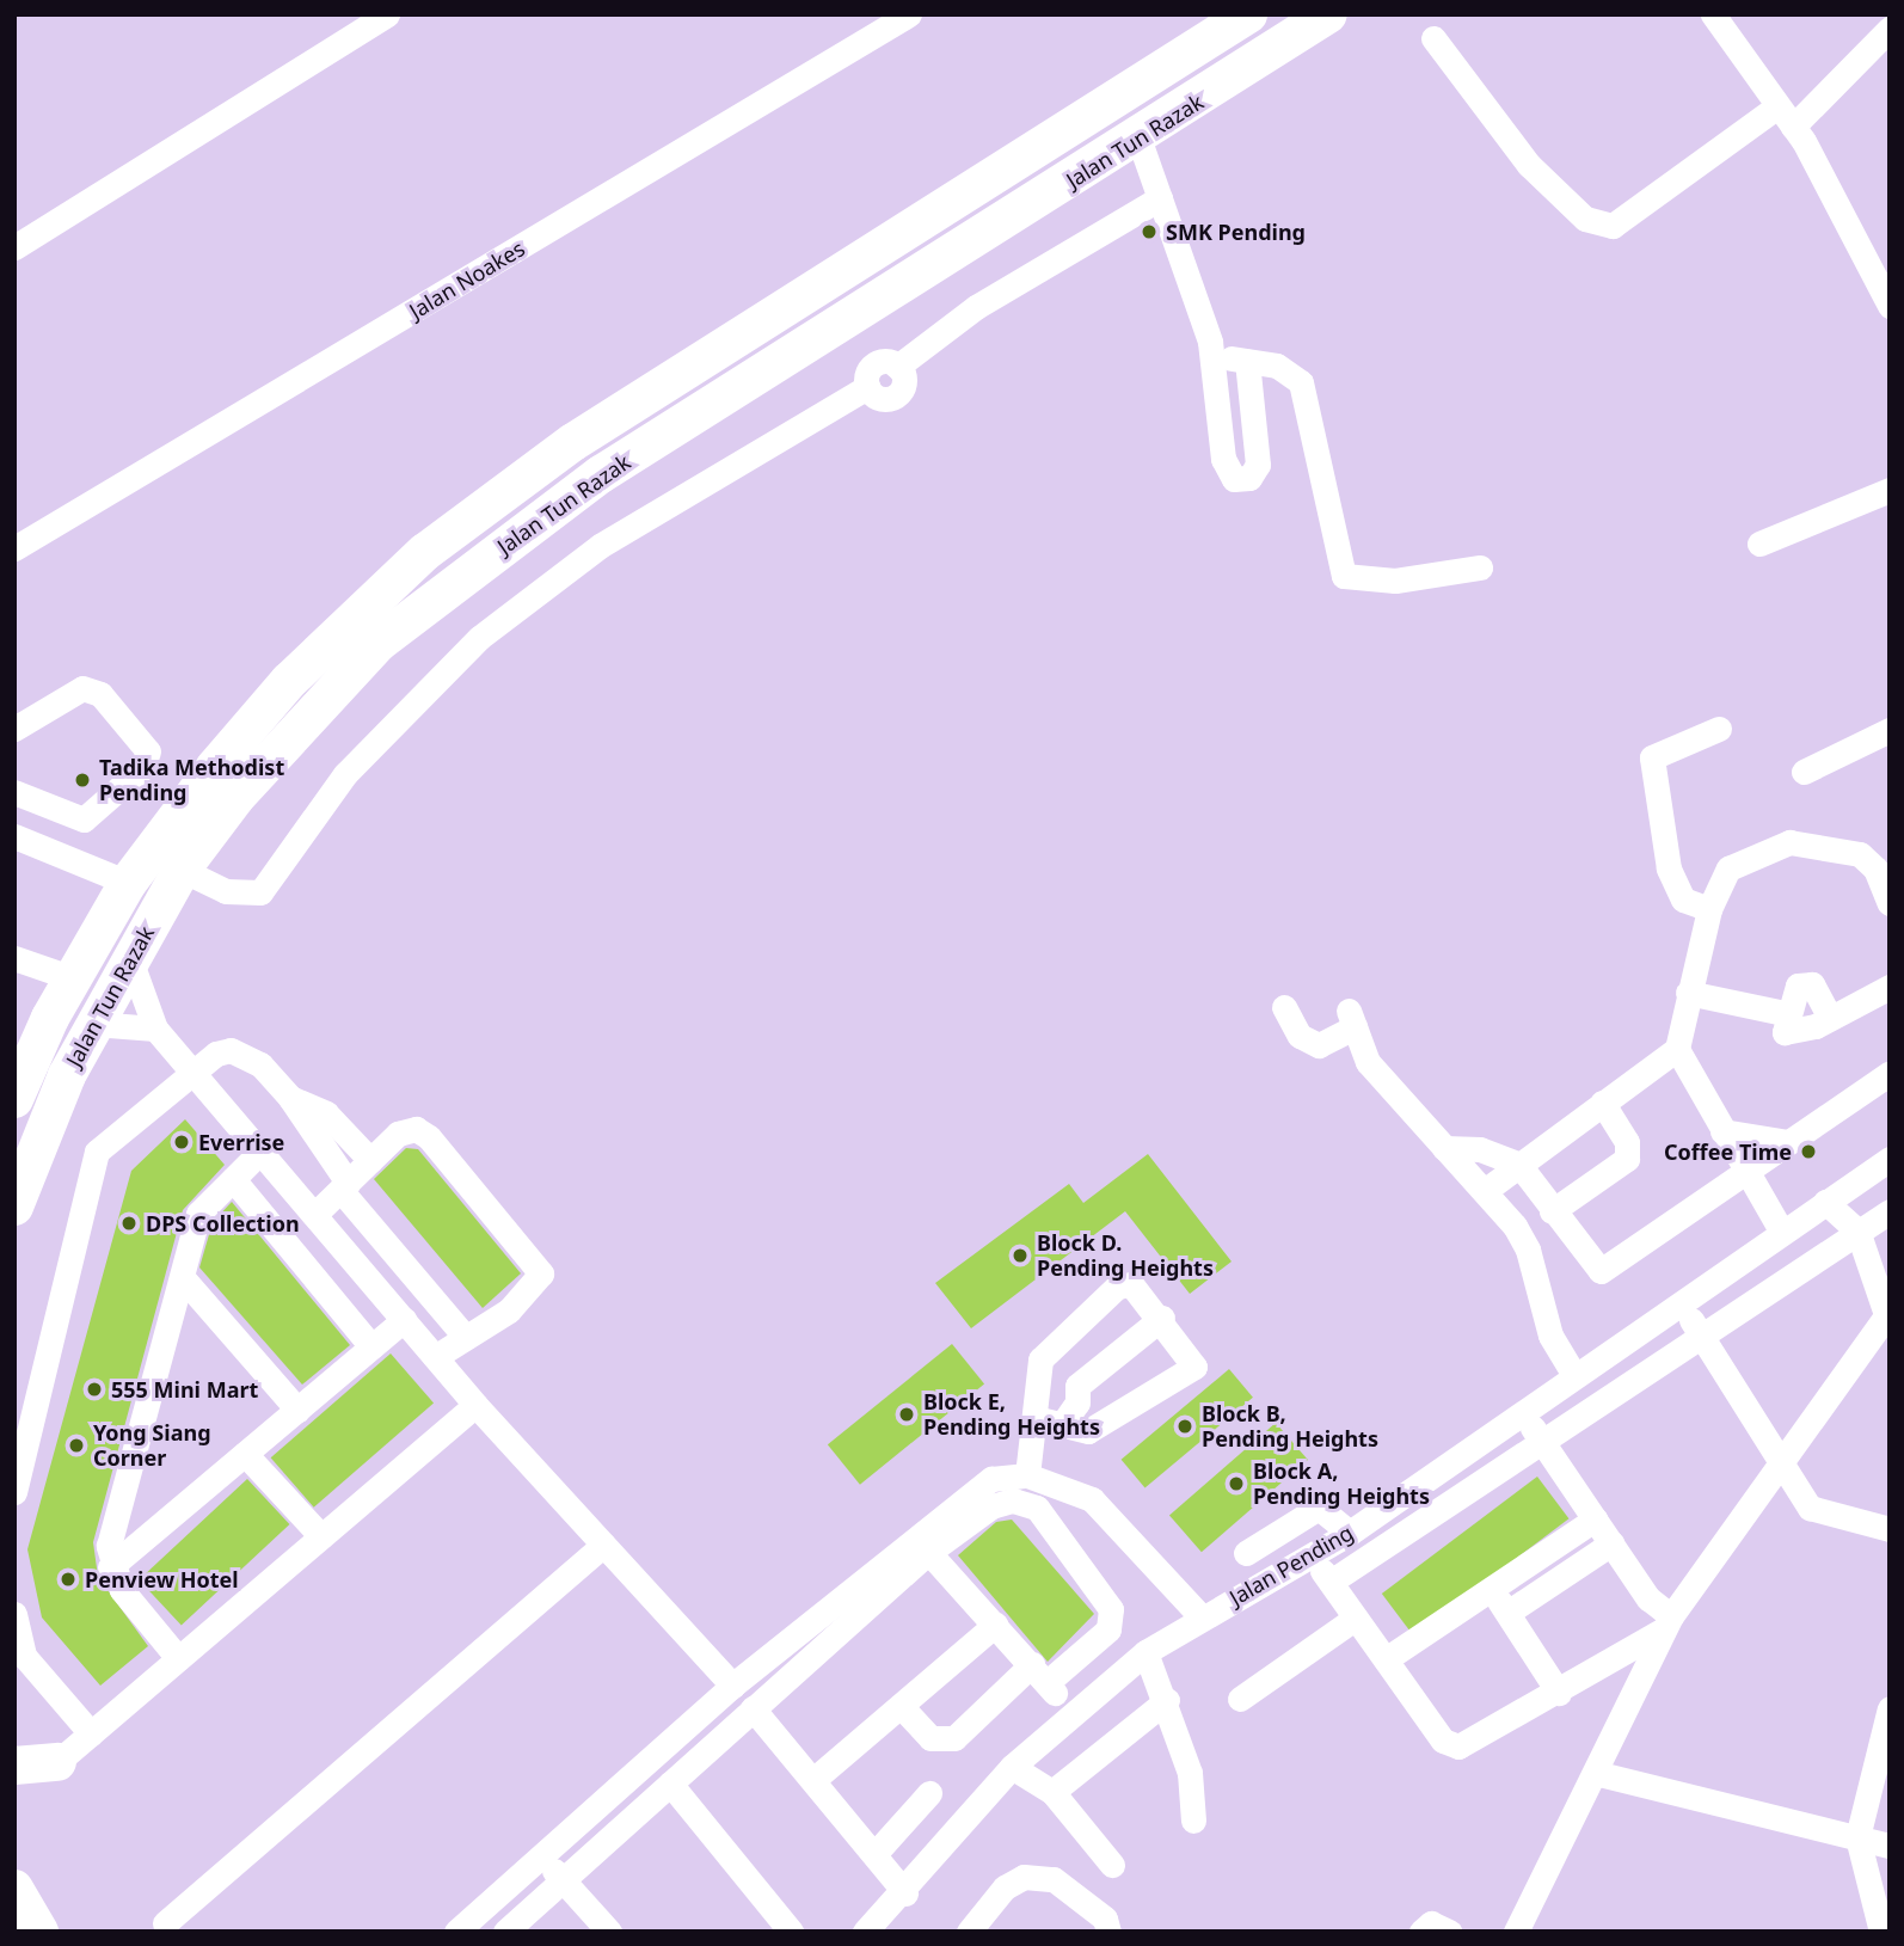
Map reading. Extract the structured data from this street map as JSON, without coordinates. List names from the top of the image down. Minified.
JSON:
{"streets":{"highway":["Jalan Tun Razak"],"street":["Jalan Noakes","Jalan Pending"]},"places":["SMK Pending","Tadika Methodist Pending","Everrise","Coffee Time","DPS Collection","Block D. Pending Heights","555 Mini Mart","Block E, Pending Heights","Block B, Pending Heights","Yong Siang Corner","Block A, Pending Heights","Penview Hotel"]}
